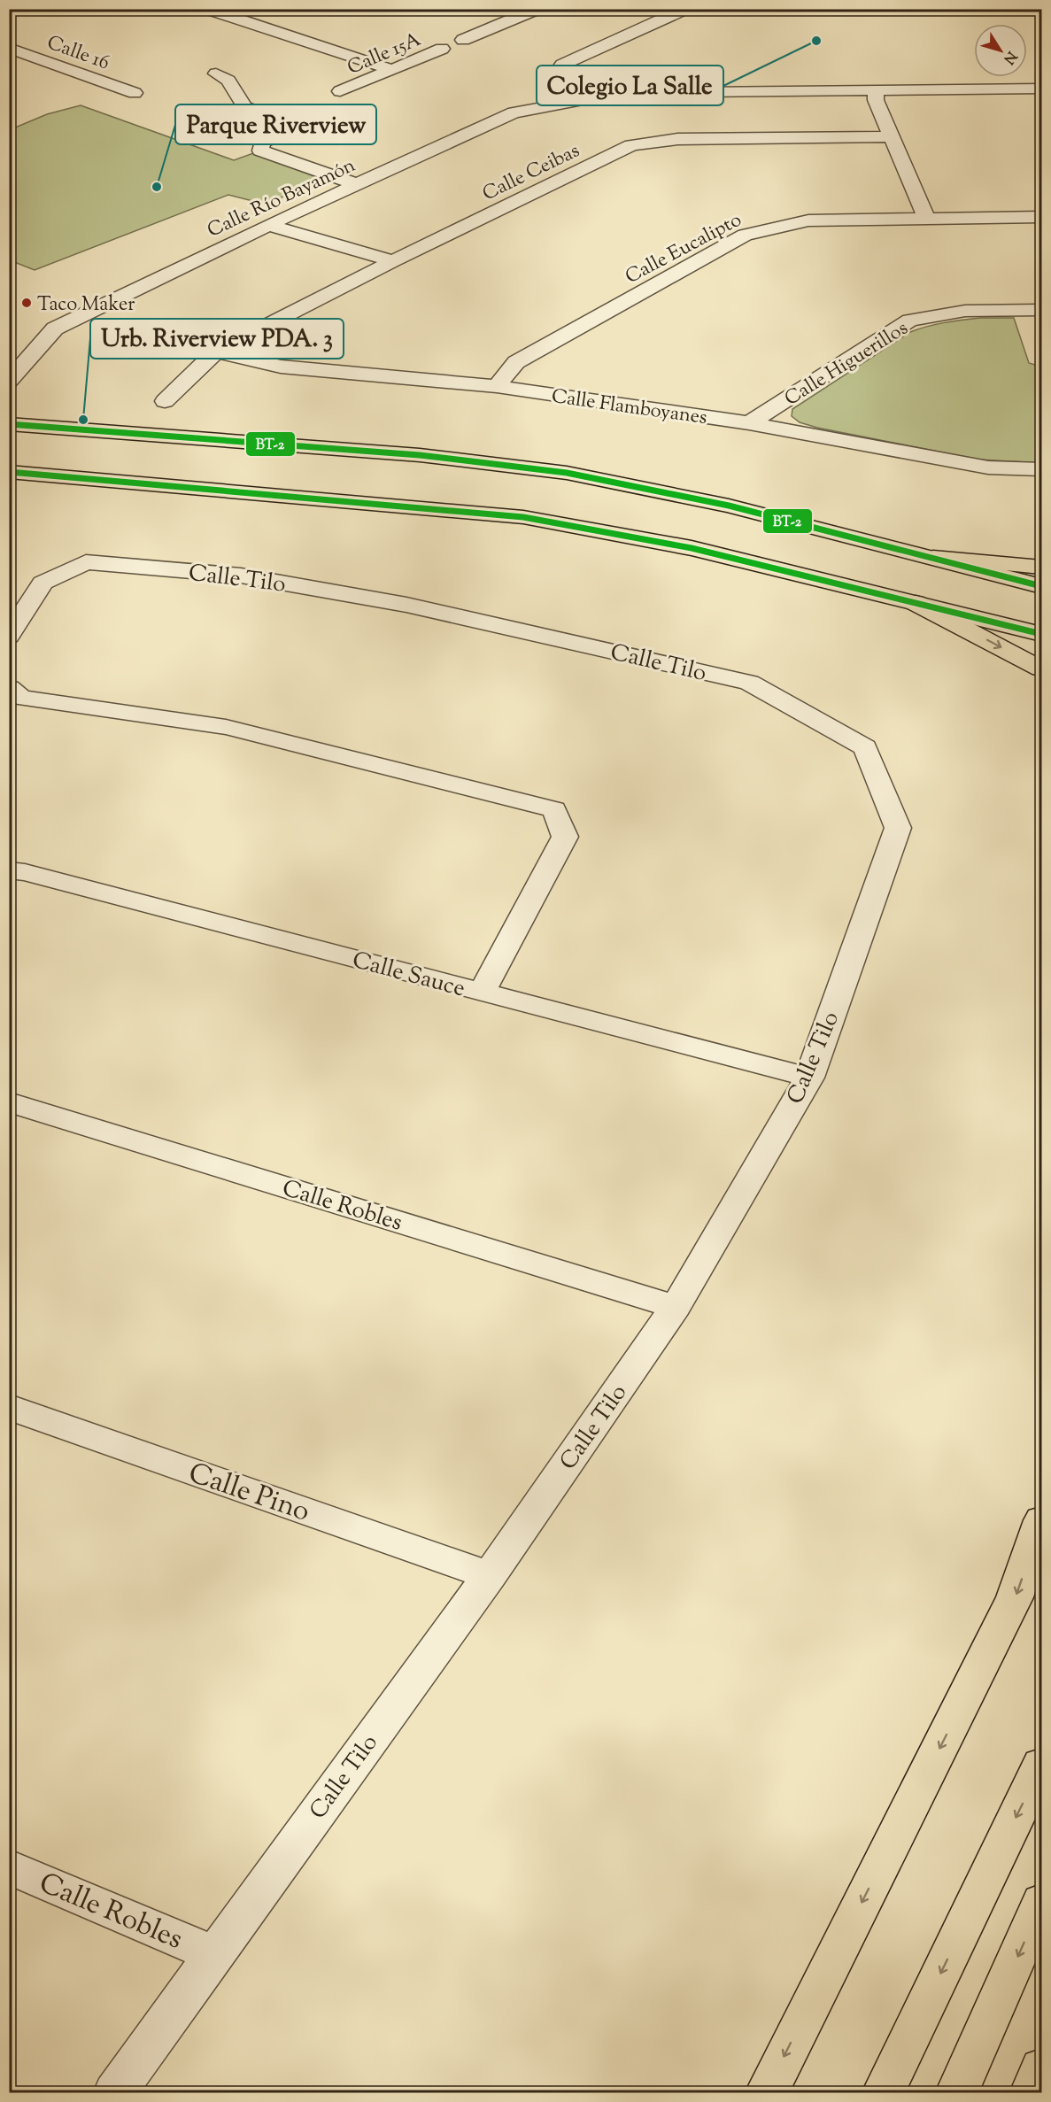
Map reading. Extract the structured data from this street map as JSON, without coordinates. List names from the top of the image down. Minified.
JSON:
{"streets":{"street":["Calle 16","Calle 15A","Calle Ceibas","Calle Río Bayamón","Calle Eucalipto","Calle Higuerillos","Calle Flamboyanes","Calle Tilo","Calle Sauce","Calle Robles","Calle Pino"]},"crossings":[["Calle Ceibas","Calle Flamboyanes"],["Calle Eucalipto","Calle Flamboyanes"],["Calle Higuerillos","Calle Flamboyanes"],["Calle Tilo","Calle Sauce"],["Calle Tilo","Calle Robles"],["Calle Tilo","Calle Pino"]],"places":["Colegio La Salle","Parque Riverview","Taco Maker","Urb. Riverview PDA. 3"],"lines":["transit line BT-2"],"north":"bottom right"}
